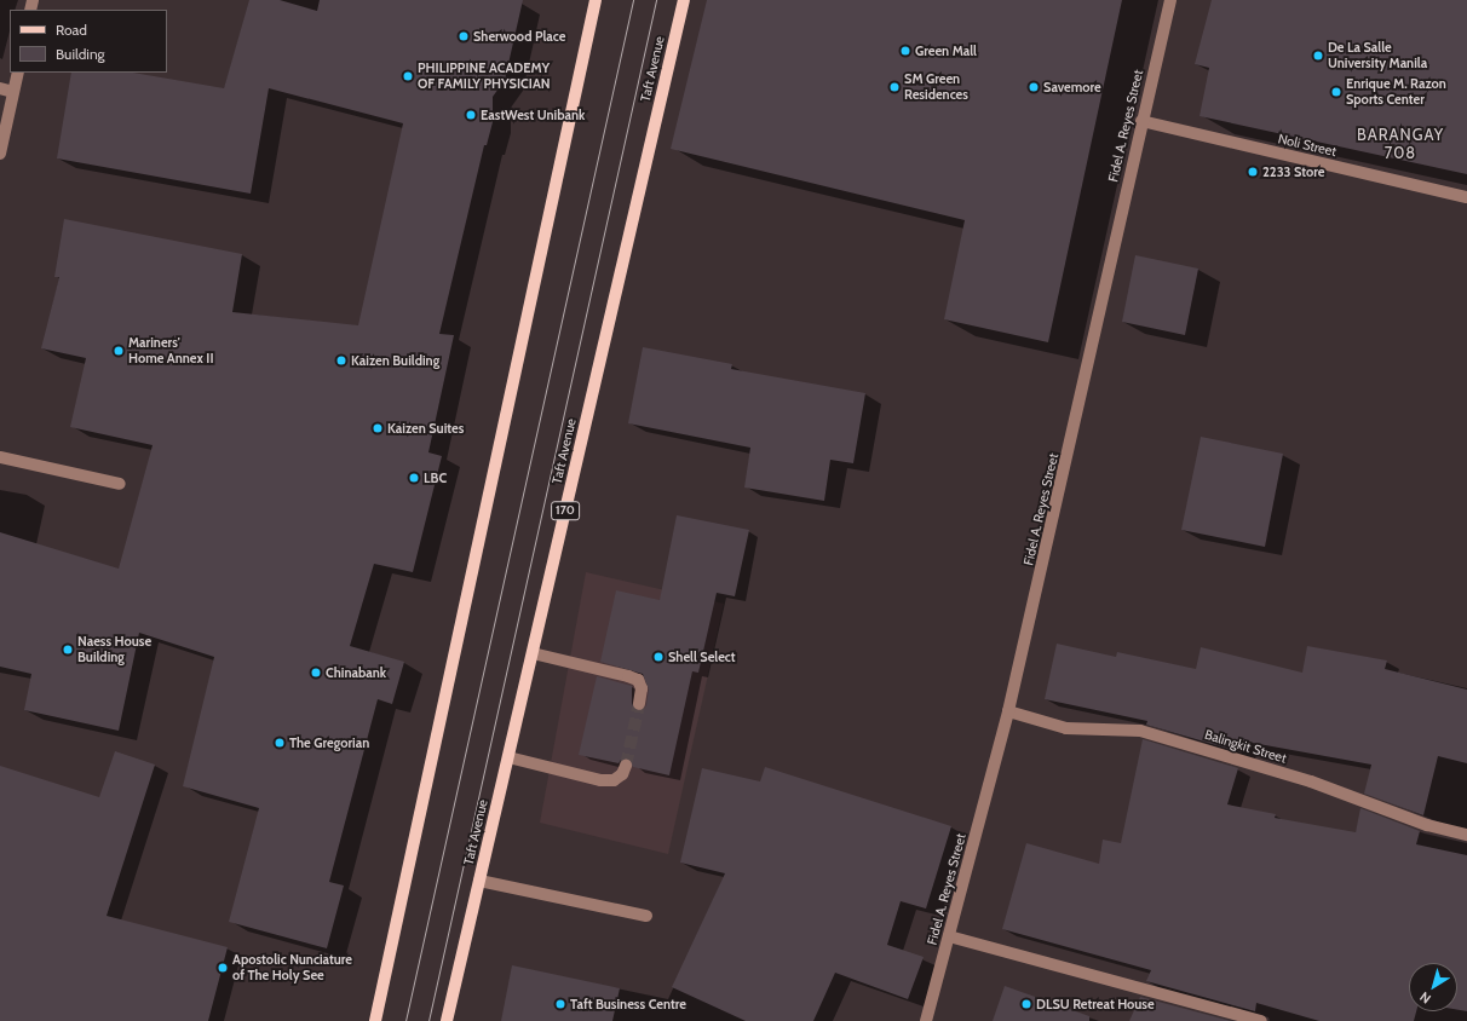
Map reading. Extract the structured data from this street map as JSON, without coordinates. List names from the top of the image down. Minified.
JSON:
{"streets":{"main road":["Taft Avenue","170"],"street":["Fidel A. Reyes Street","Noli Street","Balingkit Street"]},"crossings":[["Fidel A. Reyes Street","Noli Street"],["Fidel A. Reyes Street","Balingkit Street"]],"districts":["BARANGAY 708"],"places":["Sherwood Place","Green Mall","De La Salle University Manila","PHILIPPINE ACADEMY OF FAMILY PHYSICIAN","SM Green Residences","Savemore","Enrique M. Razon Sports Center","EastWest Unibank","2233 Store","Mariners' Home Annex II","Kaizen Building","Kaizen Suites","LBC","Naess House Building","Shell Select","Chinabank","The Gregorian","Apostolic Nunciature of The Holy See","Taft Business Centre","DLSU Retreat House"],"legend":["Road","Building"],"north":"bottom left"}
